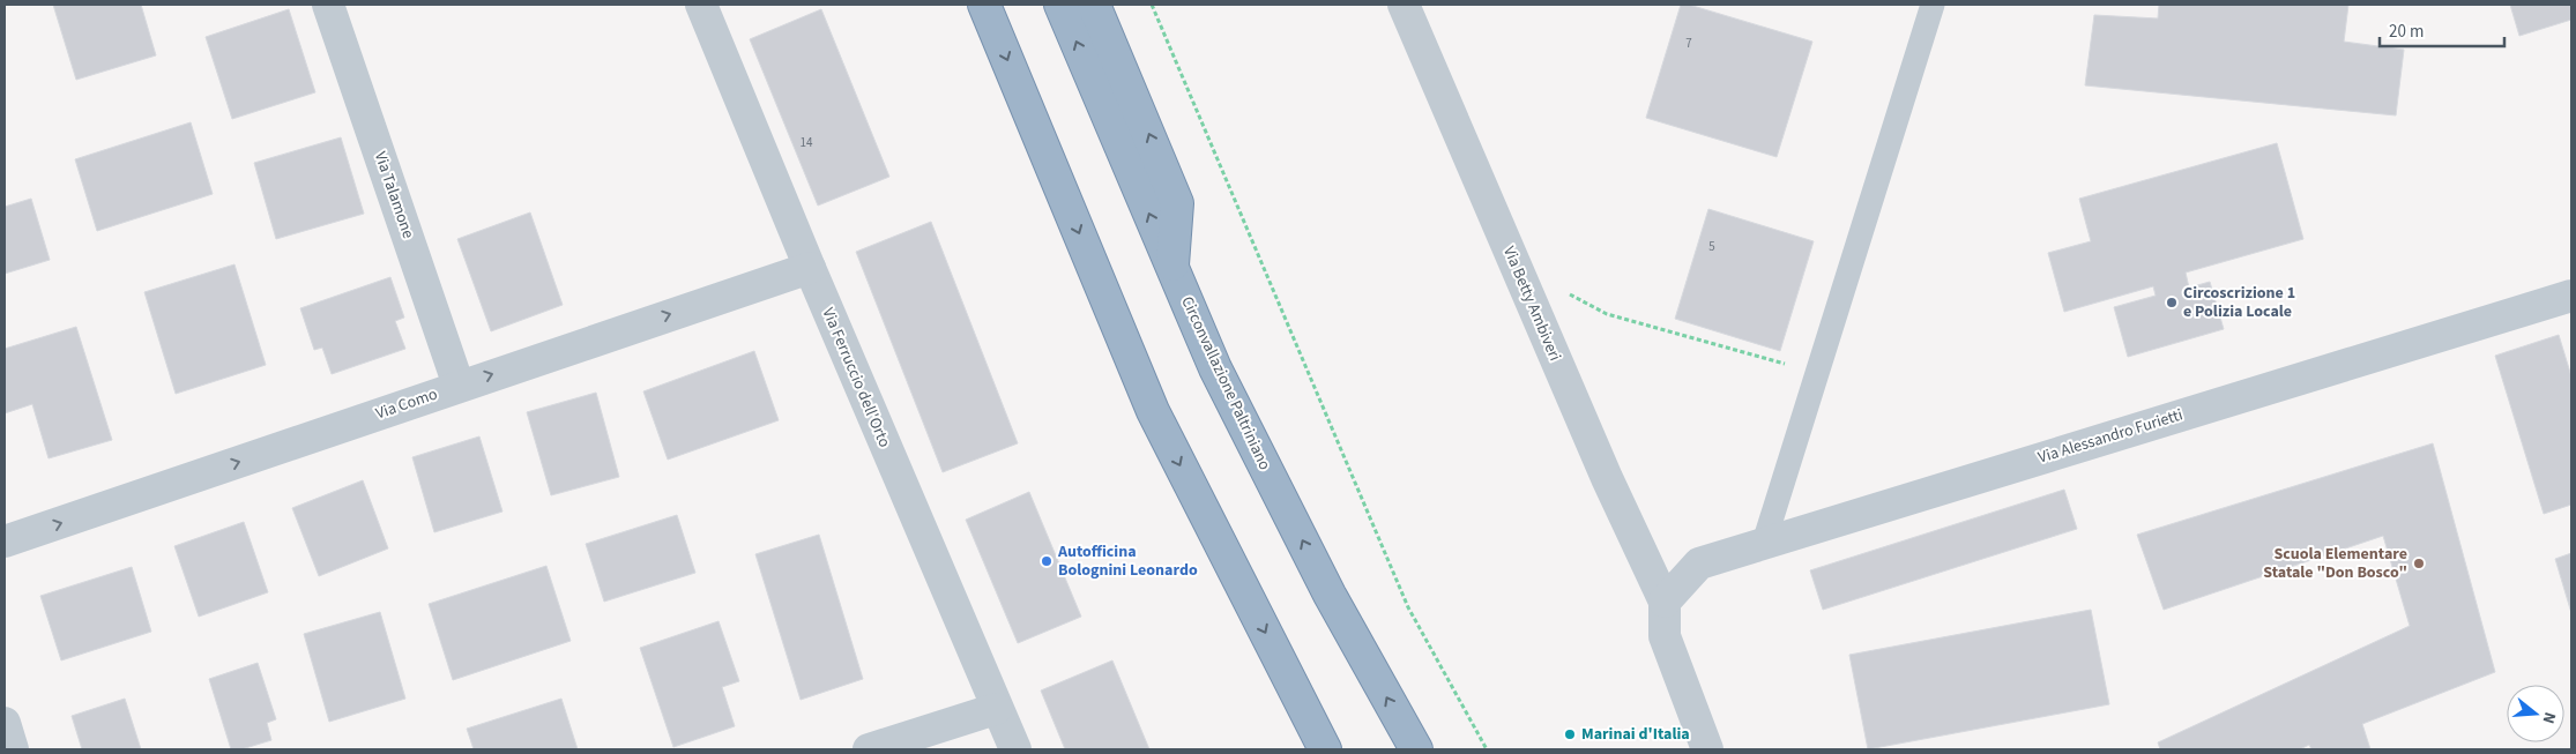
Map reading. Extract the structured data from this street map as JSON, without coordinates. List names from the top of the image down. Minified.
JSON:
{"streets":{"highway":["Circonvallazione Paltriniano"],"street":["Via Talamone","Via Betty Ambiveri","Via Ferruccio dell'Orto","Via Como","Via Alessandro Furietti"]},"crossings":[["Via Talamone","Via Como"],["Via Betty Ambiveri","Via Alessandro Furietti"],["Via Ferruccio dell'Orto","Via Como"]],"one_way":["Via Como"],"places":["Circoscrizione 1 e Polizia Locale","Autofficina Bolognini Leonardo","Scuola Elementare Statale \"Don Bosco\"","Marinai d'Italia"],"house_numbers":["7","14","5"],"scale_bar":"20 m","north":"right"}
